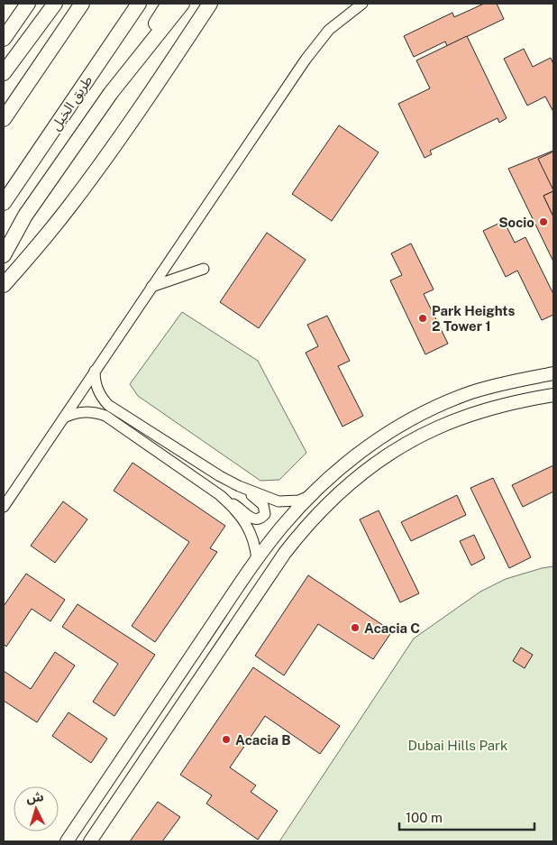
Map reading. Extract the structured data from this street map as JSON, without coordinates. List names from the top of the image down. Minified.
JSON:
{"streets":{"highway":["طريق الخيل"]},"parks":["Dubai Hills Park"],"places":["Socio","Park Heights 2 Tower 1","Acacia C","Acacia B"],"scale_bar":"100 m","north":"top"}
